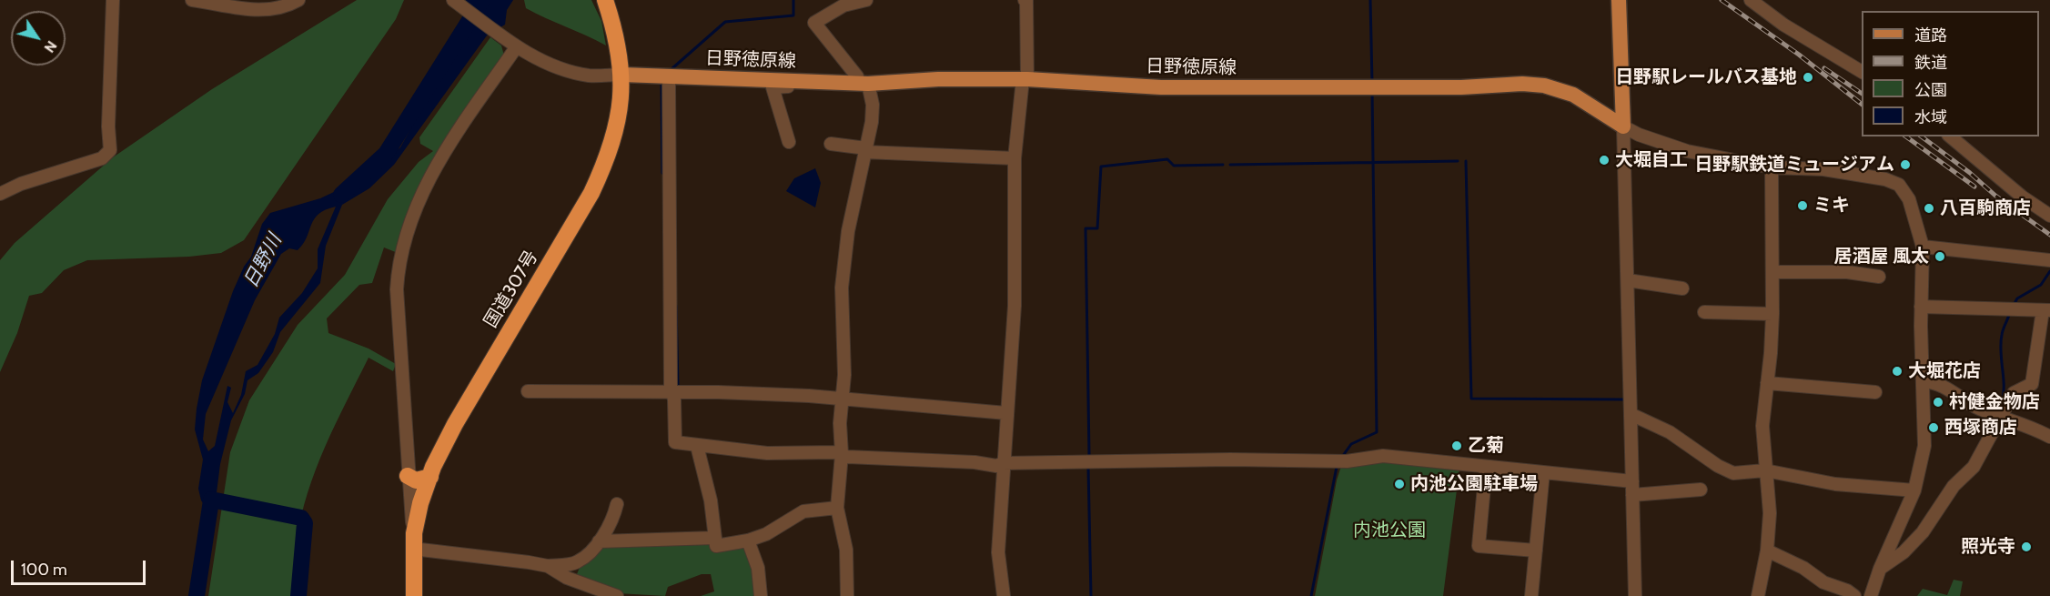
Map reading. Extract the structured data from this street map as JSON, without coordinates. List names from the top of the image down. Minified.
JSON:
{"streets":{"highway":["国道307号"],"main road":["日野徳原線"]},"crossings":[["日野徳原線","国道307号"]],"water":["日野川"],"parks":["内池公園"],"places":["日野駅レールバス基地","大堀自工","日野駅鉄道ミュージアム","ミキ","八百駒商店","居酒屋 風太","大堀花店","村健金物店","西塚商店","乙菊","内池公園駐車場","照光寺"],"legend":["道路","鉄道","公園","水域"],"scale_bar":"100 m","north":"bottom right"}
